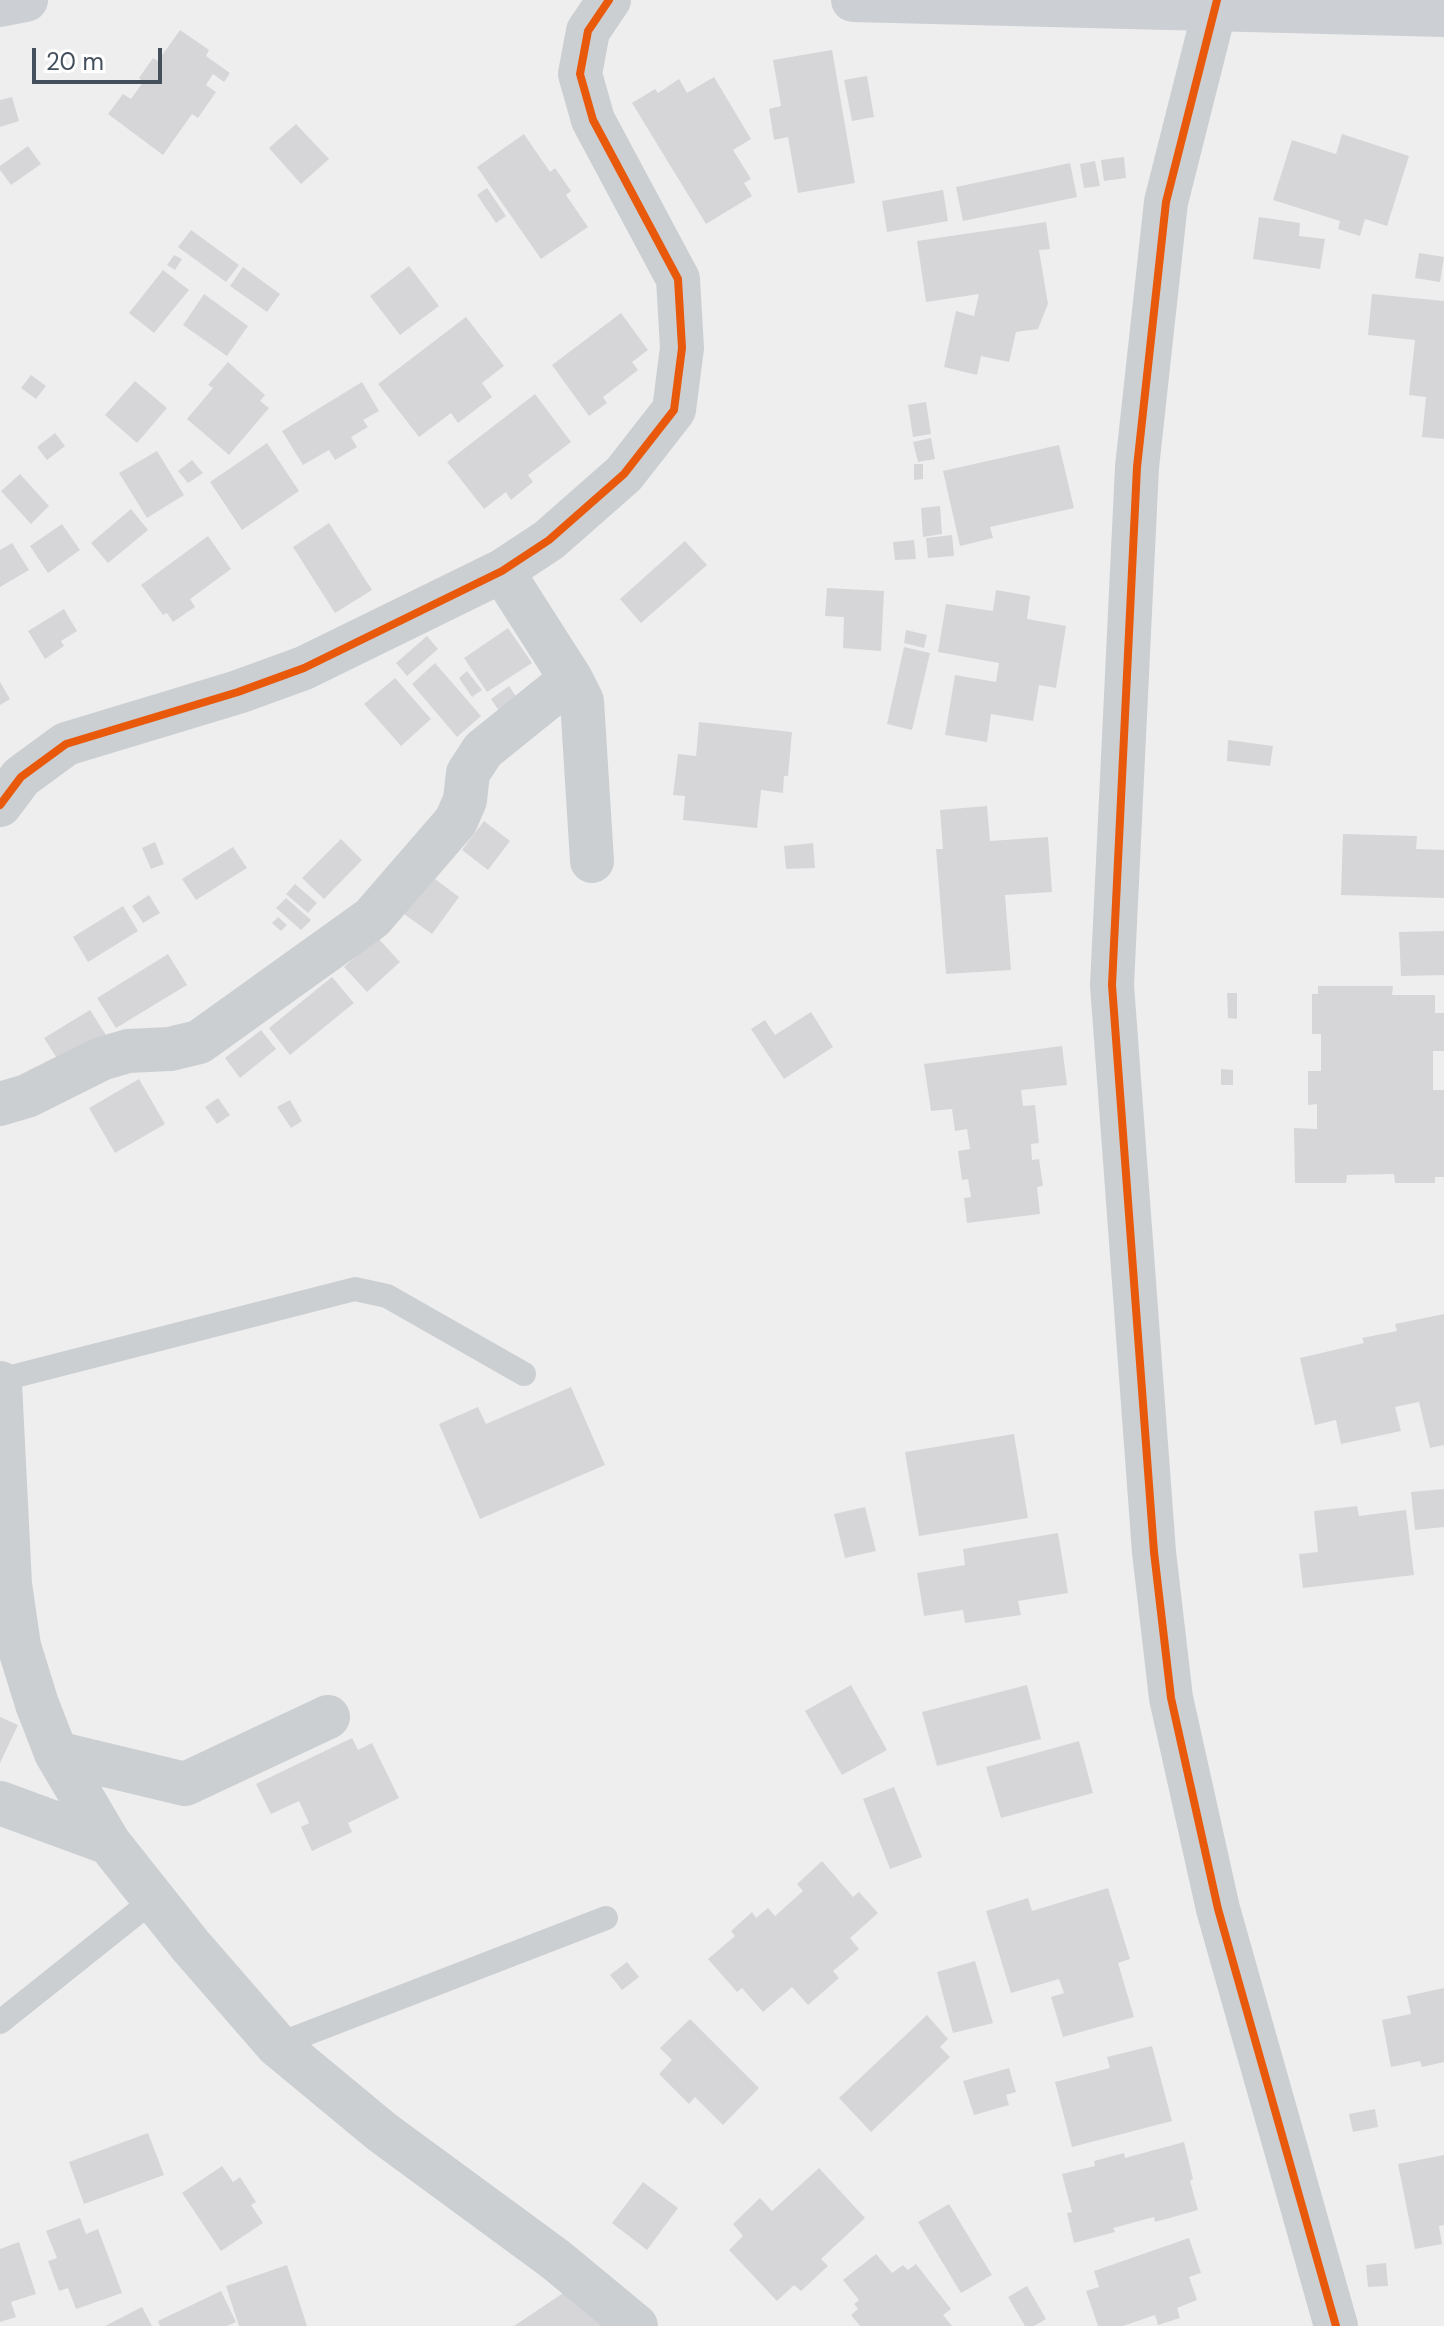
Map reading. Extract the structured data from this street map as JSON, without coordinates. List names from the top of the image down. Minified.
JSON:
{"scale_bar":"20 m"}
